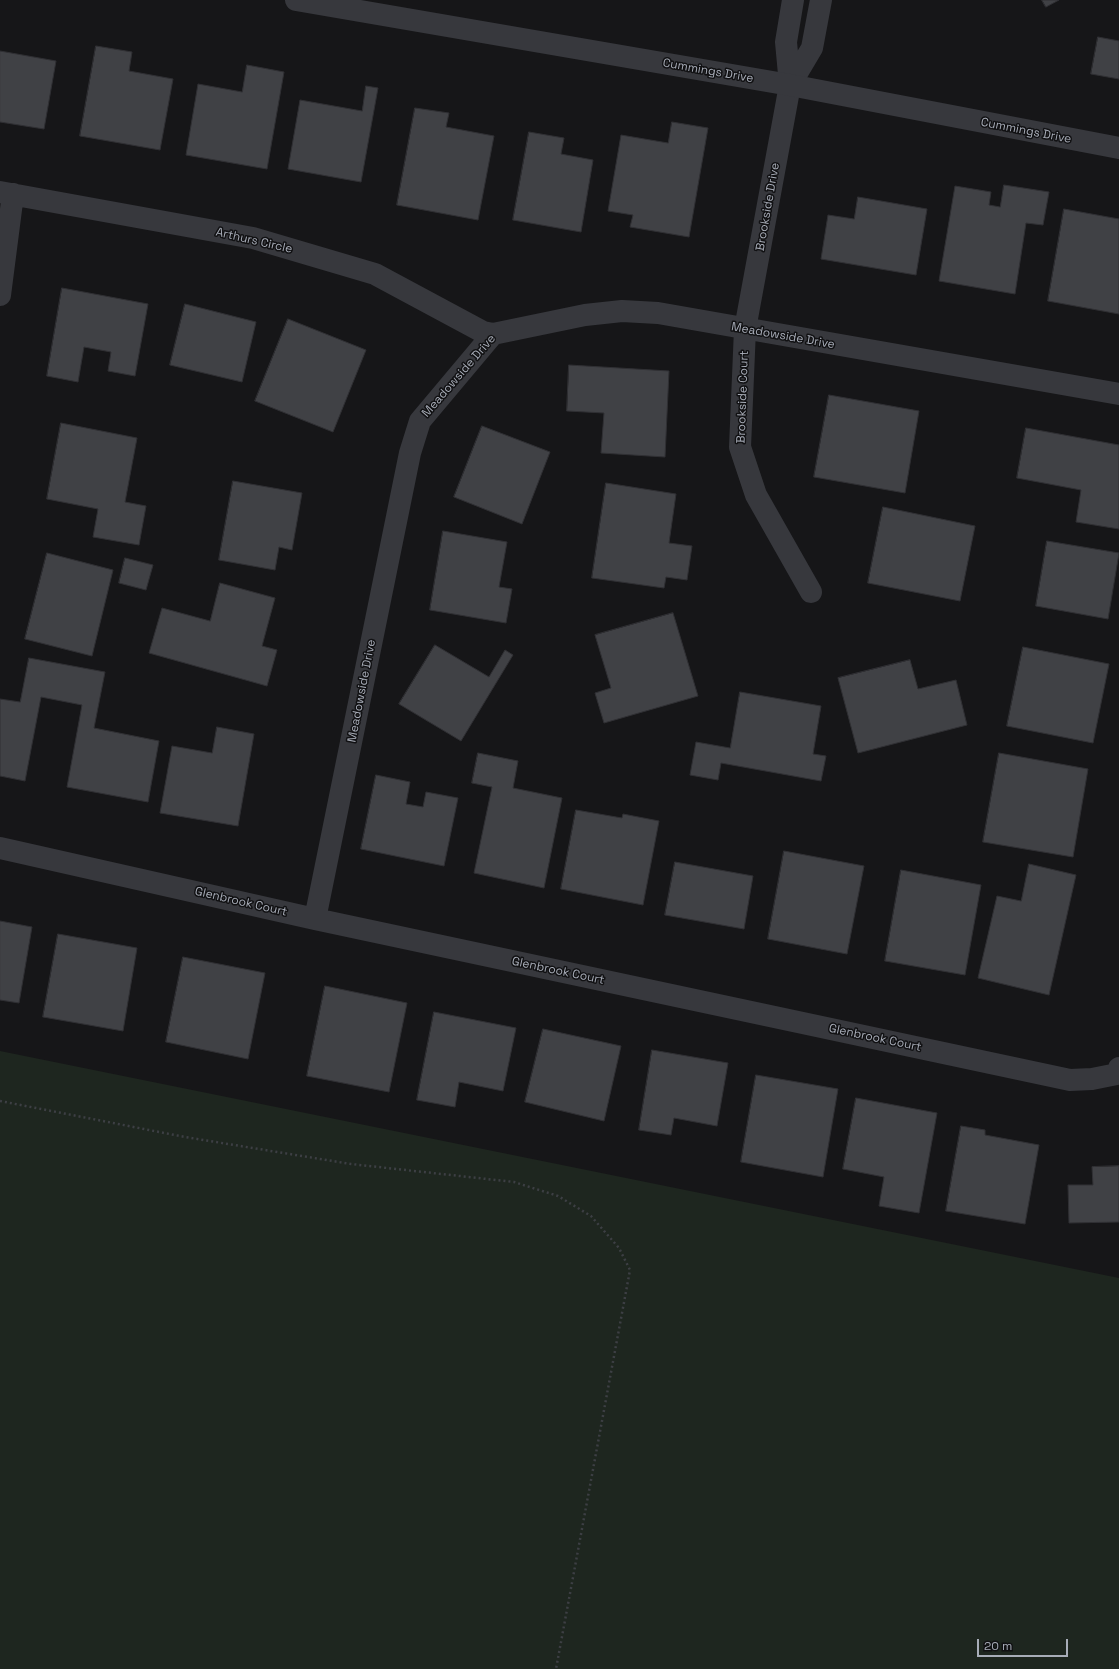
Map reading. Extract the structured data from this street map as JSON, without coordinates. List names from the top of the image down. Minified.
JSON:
{"streets":{"street":["Cummings Drive","Brookside Drive","Arthurs Circle","Meadowside Drive","Brookside Court","Glenbrook Court"]},"crossings":[["Cummings Drive","Brookside Drive"],["Brookside Drive","Meadowside Drive"],["Brookside Drive","Brookside Court"],["Arthurs Circle","Meadowside Drive"],["Meadowside Drive","Brookside Court"],["Meadowside Drive","Glenbrook Court"]],"scale_bar":"20 m"}
